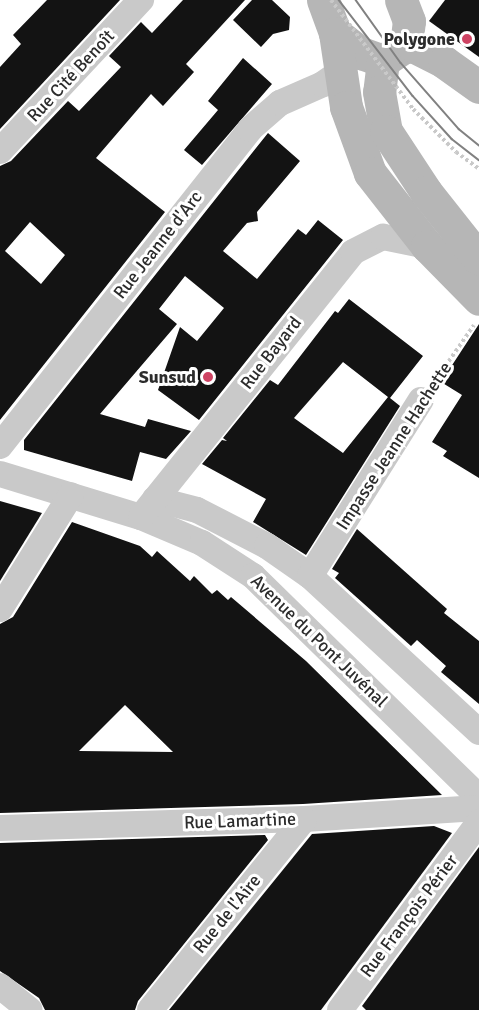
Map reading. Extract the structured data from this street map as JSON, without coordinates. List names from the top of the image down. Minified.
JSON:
{"streets":{"street":["Rue Cité Benoît","Rue Jeanne d'Arc","Rue Bayard","Impasse Jeanne Hachette","Avenue du Pont Juvénal","Rue Lamartine","Rue de l'Aire","Rue François Périer"]},"crossings":[["Rue Bayard","Avenue du Pont Juvénal"],["Impasse Jeanne Hachette","Avenue du Pont Juvénal"],["Rue Lamartine","Rue de l'Aire"]],"places":["Polygone","Sunsud"]}
